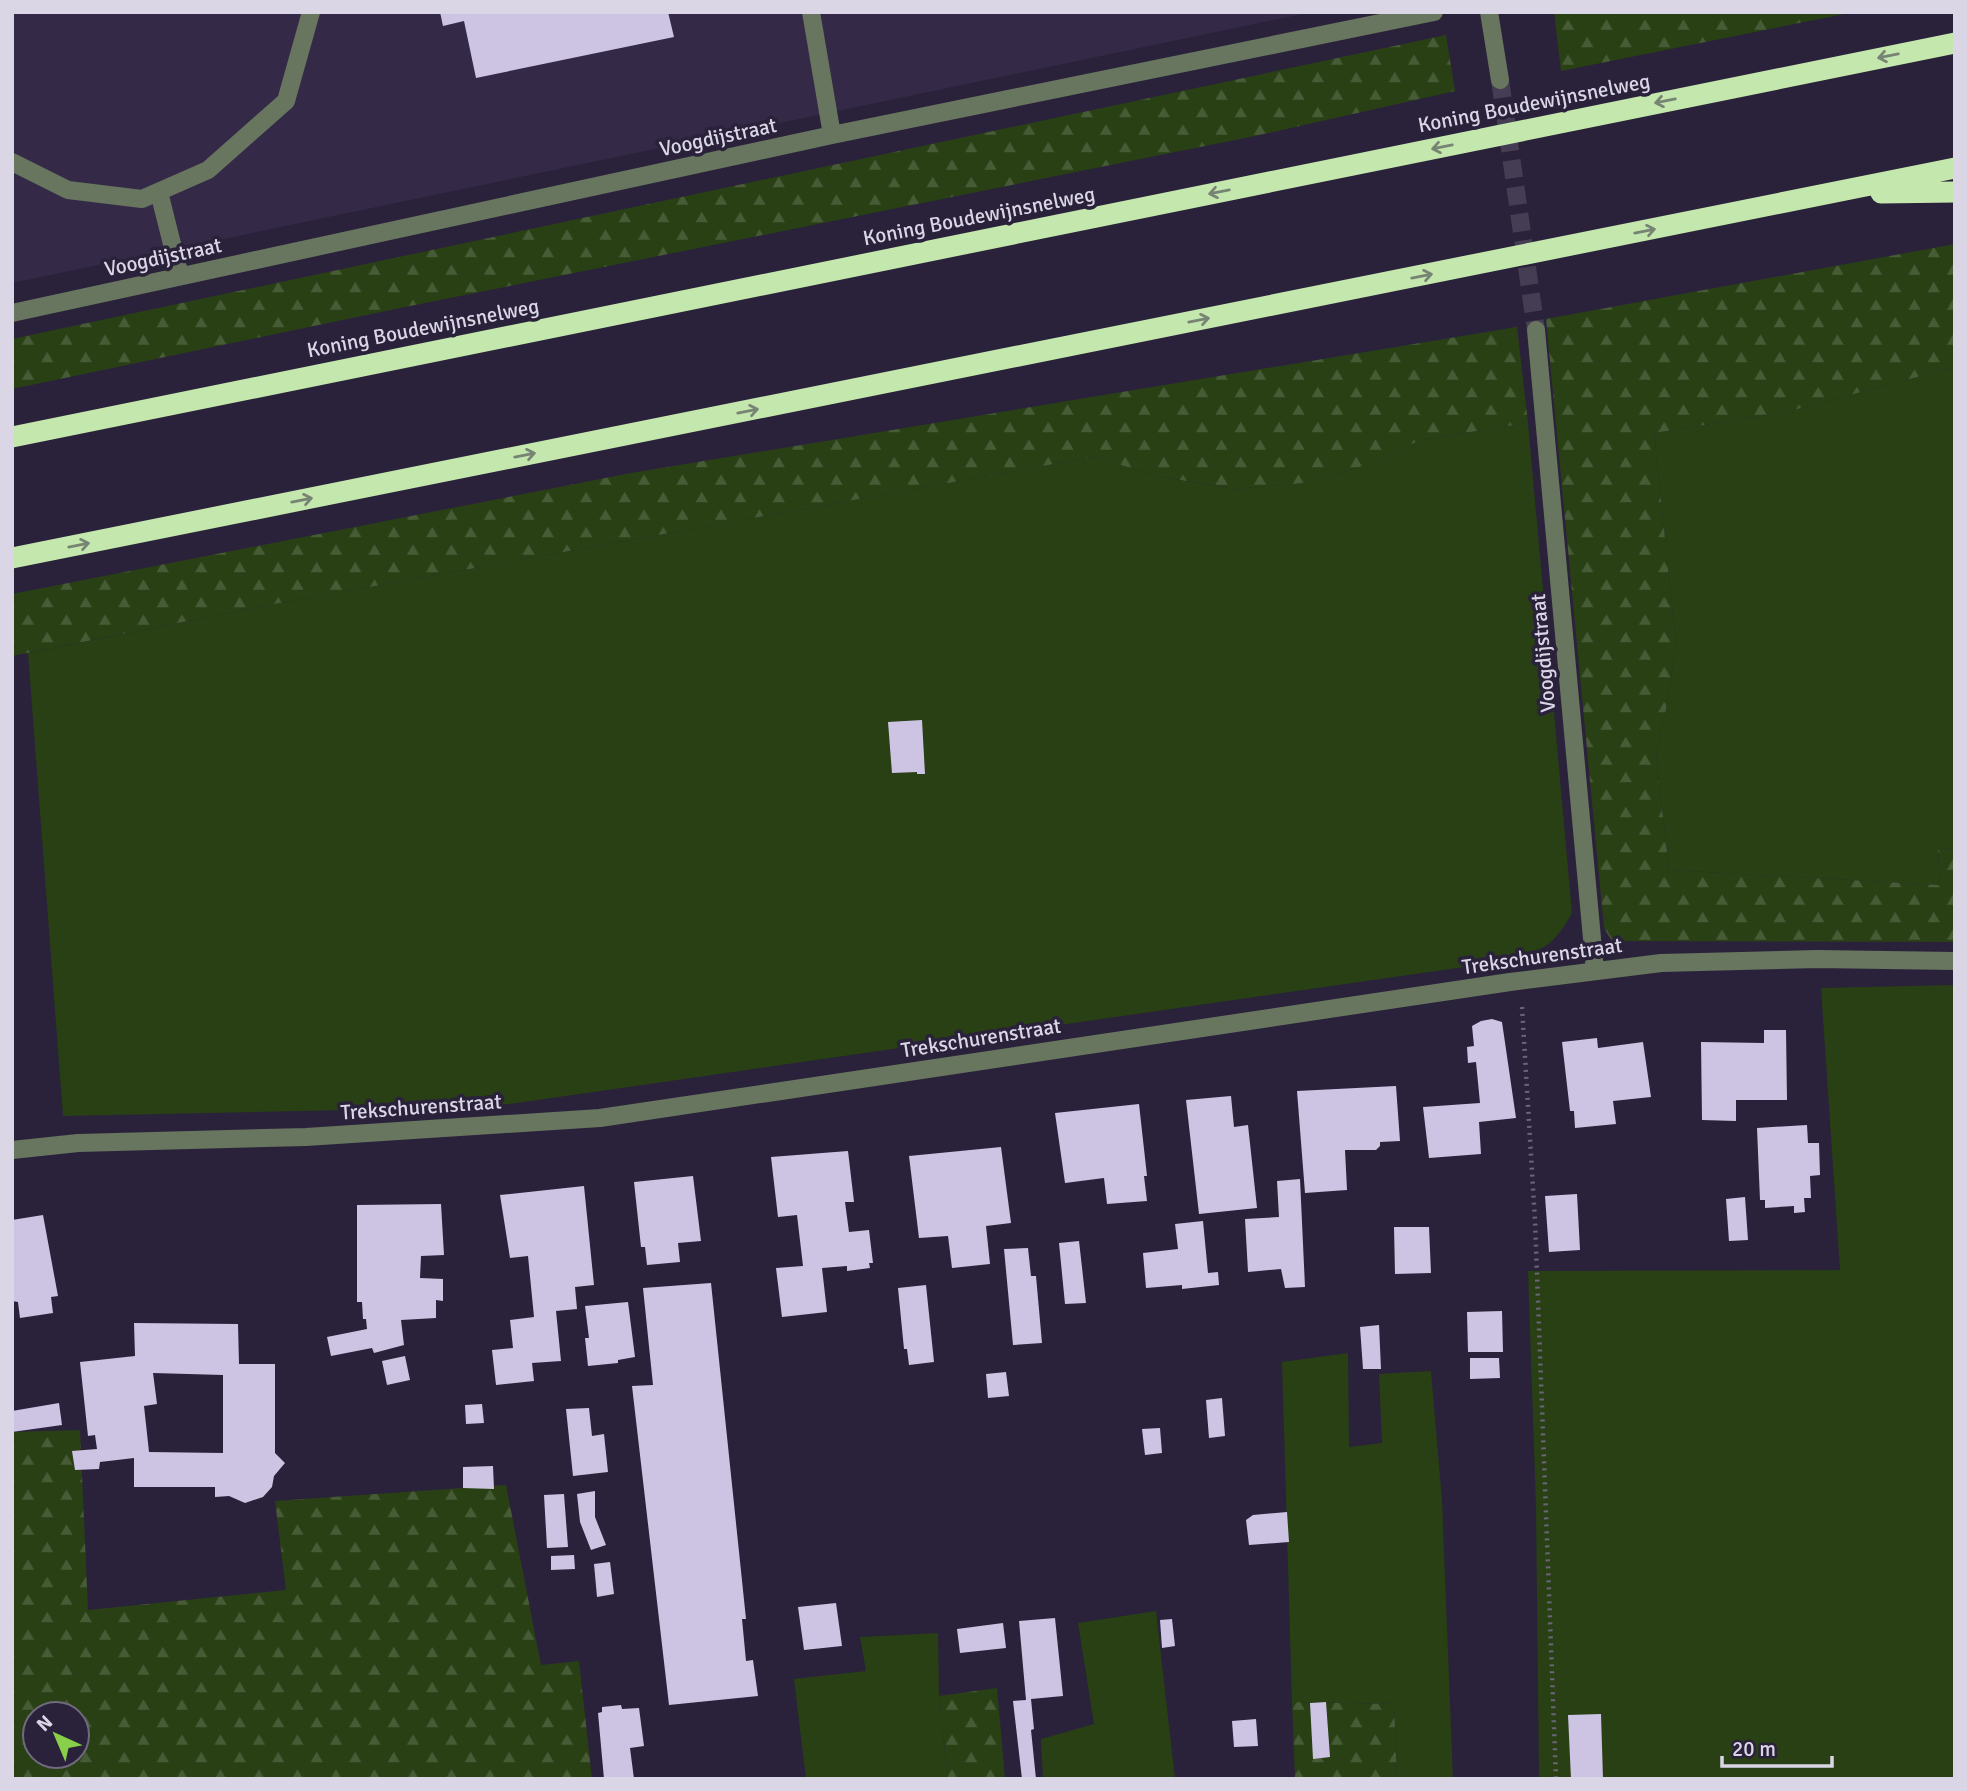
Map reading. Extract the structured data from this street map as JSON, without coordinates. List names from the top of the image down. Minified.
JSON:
{"streets":{"highway":["Koning Boudewijnsnelweg"],"street":["Voogdijstraat","Trekschurenstraat"]},"crossings":[["Voogdijstraat","Trekschurenstraat"]],"scale_bar":"20 m","north":"top left"}
